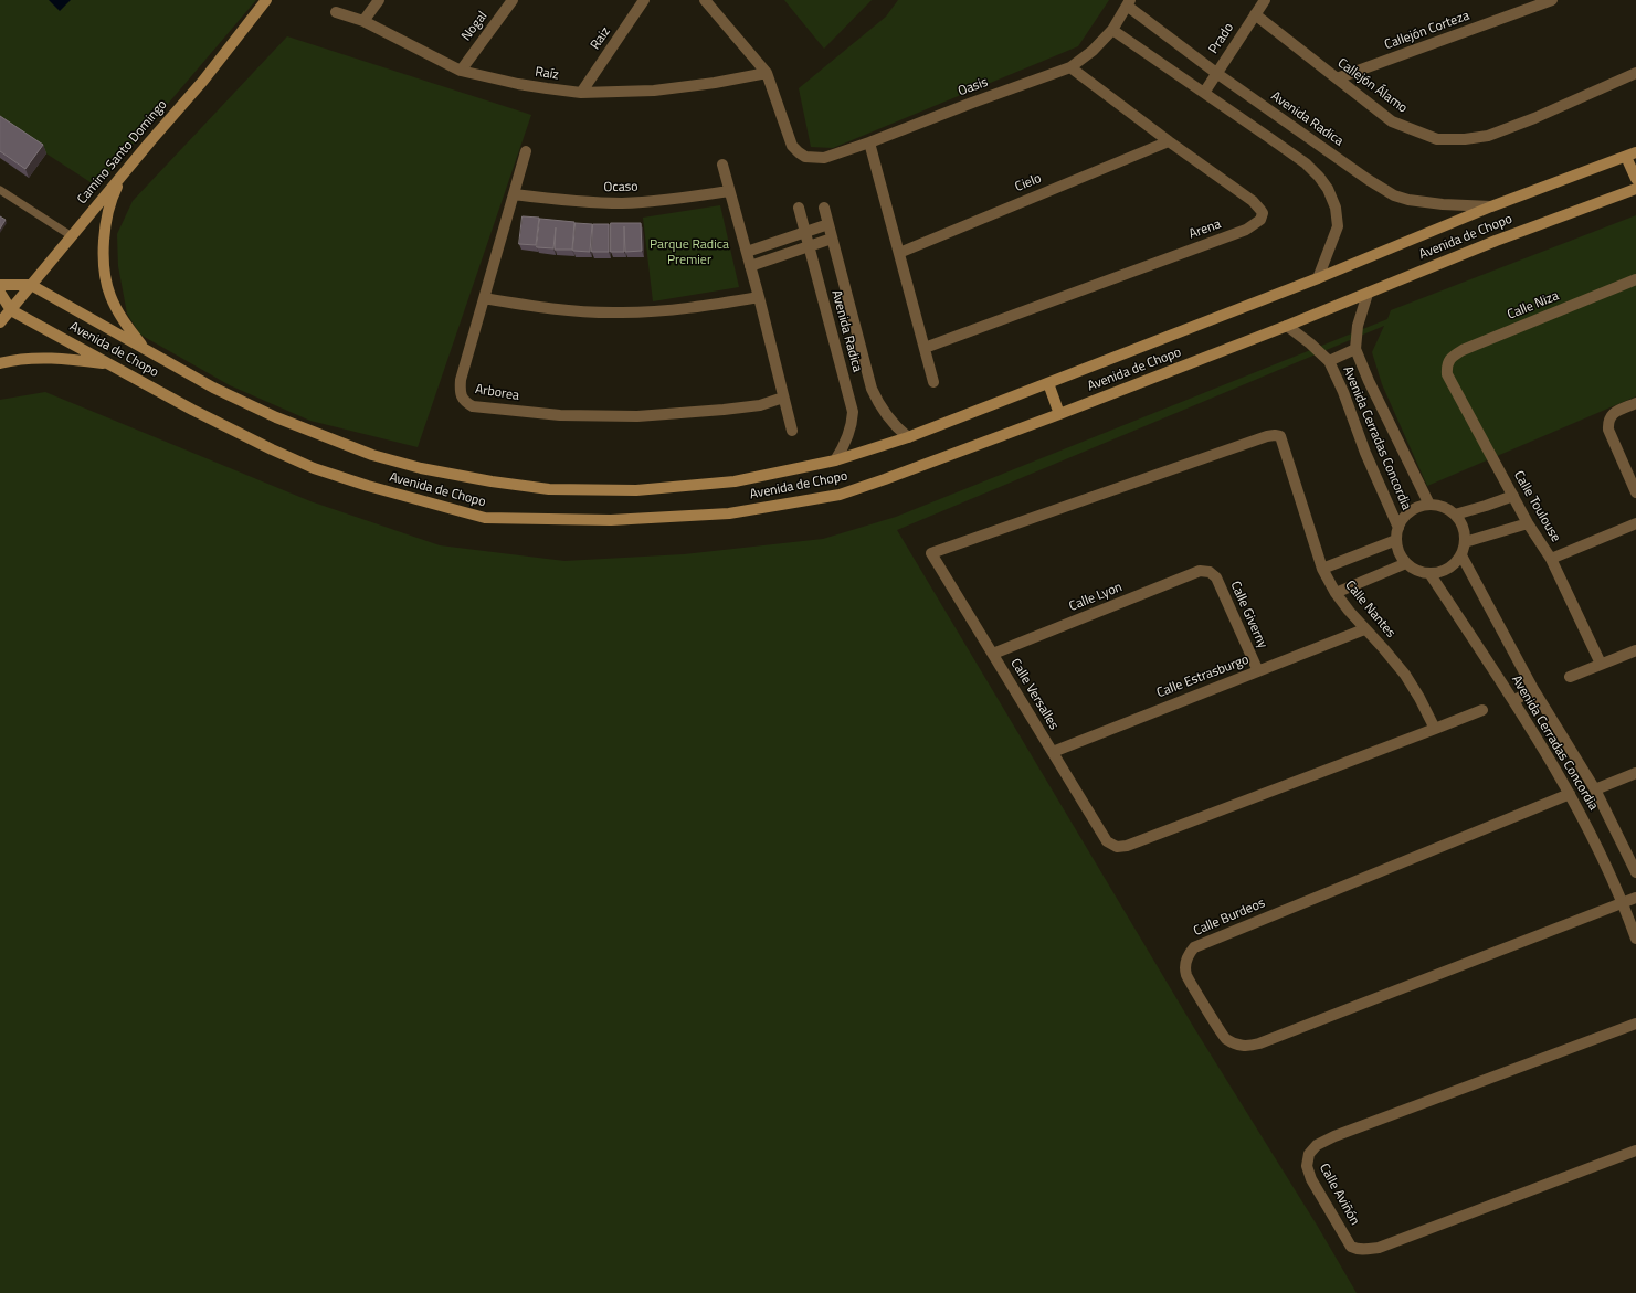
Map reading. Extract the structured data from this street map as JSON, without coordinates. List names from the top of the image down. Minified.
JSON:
{"streets":{"street":["Nogal","Callejón Corteza","Raiz","Prado","Raíz","Callejón Álamo","Oasis","Avenida Radica","Camino Santo Domingo","Cielo","Ocaso","Arena","Avenida de Chopo","Calle Niza","Arborea","Avenida Cerradas Concordia","Calle Toulouse","Calle Lyon","Calle Nantes","Calle Giverny","Calle Estrasburgo","Calle Versalles","Calle Burdeos","Calle Aviñón"]},"crossings":[["Nogal","Raíz"],["Callejón Corteza","Callejón Álamo"],["Raiz","Raíz"],["Prado","Callejón Álamo"],["Prado","Avenida Radica"],["Raíz","Oasis"],["Oasis","Avenida Radica"],["Oasis","Arena"],["Avenida Radica","Avenida de Chopo"],["Camino Santo Domingo","Avenida de Chopo"],["Cielo","Arena"],["Ocaso","Arborea"],["Avenida de Chopo","Avenida Cerradas Concordia"],["Calle Niza","Calle Toulouse"],["Avenida Cerradas Concordia","Calle Burdeos"],["Calle Lyon","Calle Giverny"],["Calle Lyon","Calle Versalles"],["Calle Nantes","Calle Estrasburgo"],["Calle Nantes","Calle Versalles"],["Calle Giverny","Calle Estrasburgo"],["Calle Estrasburgo","Calle Versalles"]],"parks":["Parque Radica Premier"]}
